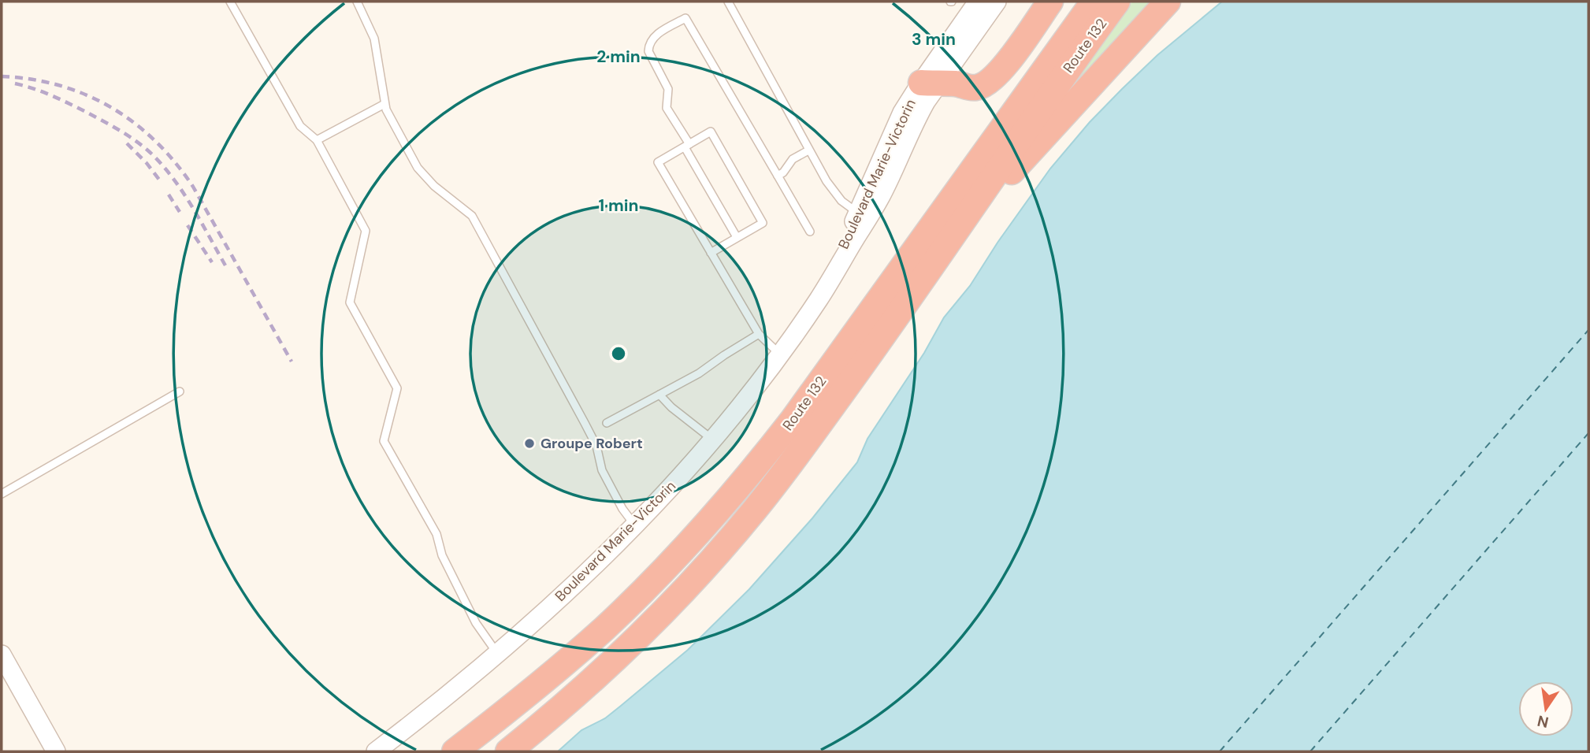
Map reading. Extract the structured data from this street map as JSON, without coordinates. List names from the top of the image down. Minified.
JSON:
{"streets":{"highway":["Route 132"],"street":["Boulevard Marie-Victorin"]},"places":["Groupe Robert"],"north":"bottom","rings":["3 min","2 min","1 min"]}
